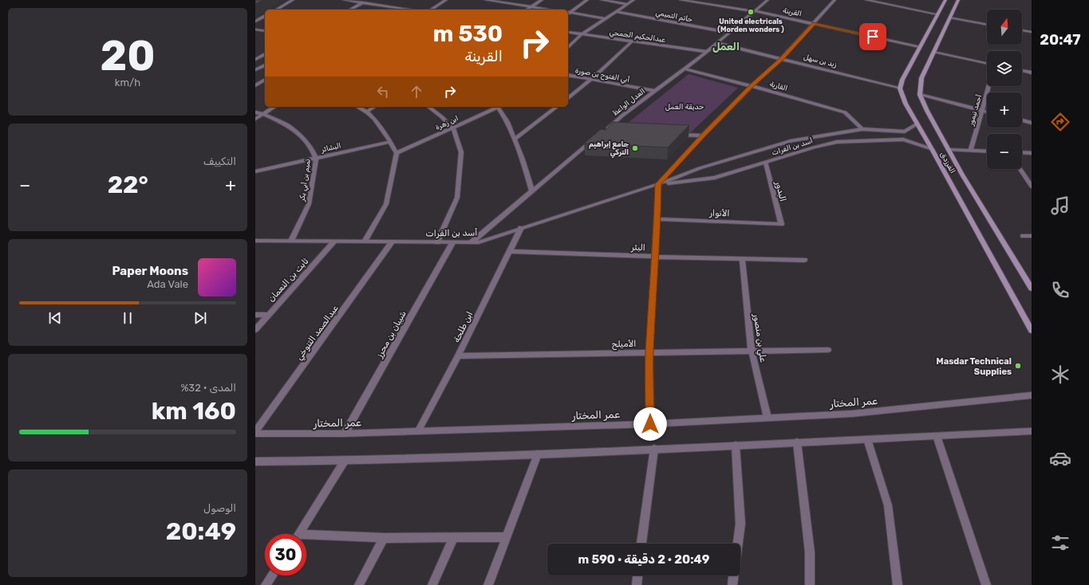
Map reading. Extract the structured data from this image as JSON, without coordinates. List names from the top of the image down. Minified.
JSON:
{"streets":{"main road":["الفرزدق"],"street":["القرينة","حاتم التميمي","عبدالحكيم الجمحي","زيد بن سهل","أبي الفتوح بن صورة","القارية","العدل الواعظ","أحمد تيمور","ابن زهرة","أسد بن الفرات","البشائر","تميم بن أبي بكر","البدور","الأنوار","البئر","ثابت بن النعمان","ابن طلحة","عبدالصمد التنوخي","شيبان بن محرز","علي بن منصور","الأميلح","عمر المختار"]},"crossings":[["القرينة","العدل الواعظ"],["حاتم التميمي","العدل الواعظ"],["عبدالحكيم الجمحي","العدل الواعظ"],["زيد بن سهل","العدل الواعظ"],["زيد بن سهل","الفرزدق"],["أبي الفتوح بن صورة","العدل الواعظ"],["القارية","العدل الواعظ"],["القارية","أسد بن الفرات"],["أسد بن الفرات","الفرزدق"],["أسد بن الفرات","تميم بن أبي بكر"],["أسد بن الفرات","البدور"],["أسد بن الفرات","ثابت بن النعمان"],["أسد بن الفرات","ابن طلحة"],["أسد بن الفرات","عبدالصمد التنوخي"],["أسد بن الفرات","شيبان بن محرز"],["البشائر","تميم بن أبي بكر"],["البدور","الأنوار"],["البئر","ابن طلحة"],["البئر","علي بن منصور"],["ابن طلحة","الأميلح"],["ابن طلحة","عمر المختار"],["عبدالصمد التنوخي","عمر المختار"],["شيبان بن محرز","عمر المختار"],["علي بن منصور","الأميلح"],["علي بن منصور","عمر المختار"]],"districts":["العمل"],"parks":["حديقة العمل"],"places":["United electricals (Morden wonders )","جامع إبراهيم التركي","Masdar Technical Supplies"],"north":"top","page":{"tabs":"20:47","tile":[["20","km/h"],"التكييف",["المدى · 32%","160 km"],["الوصول","20:49"]],"map_buttons":["+","−"],"turn":["530 m","القرينة"],"heat":["−","22°","+"],"song":["Paper Moons","Ada Vale"],"limit":"30","trip":"20:49 · 2 دقيقة · 590 m"}}
